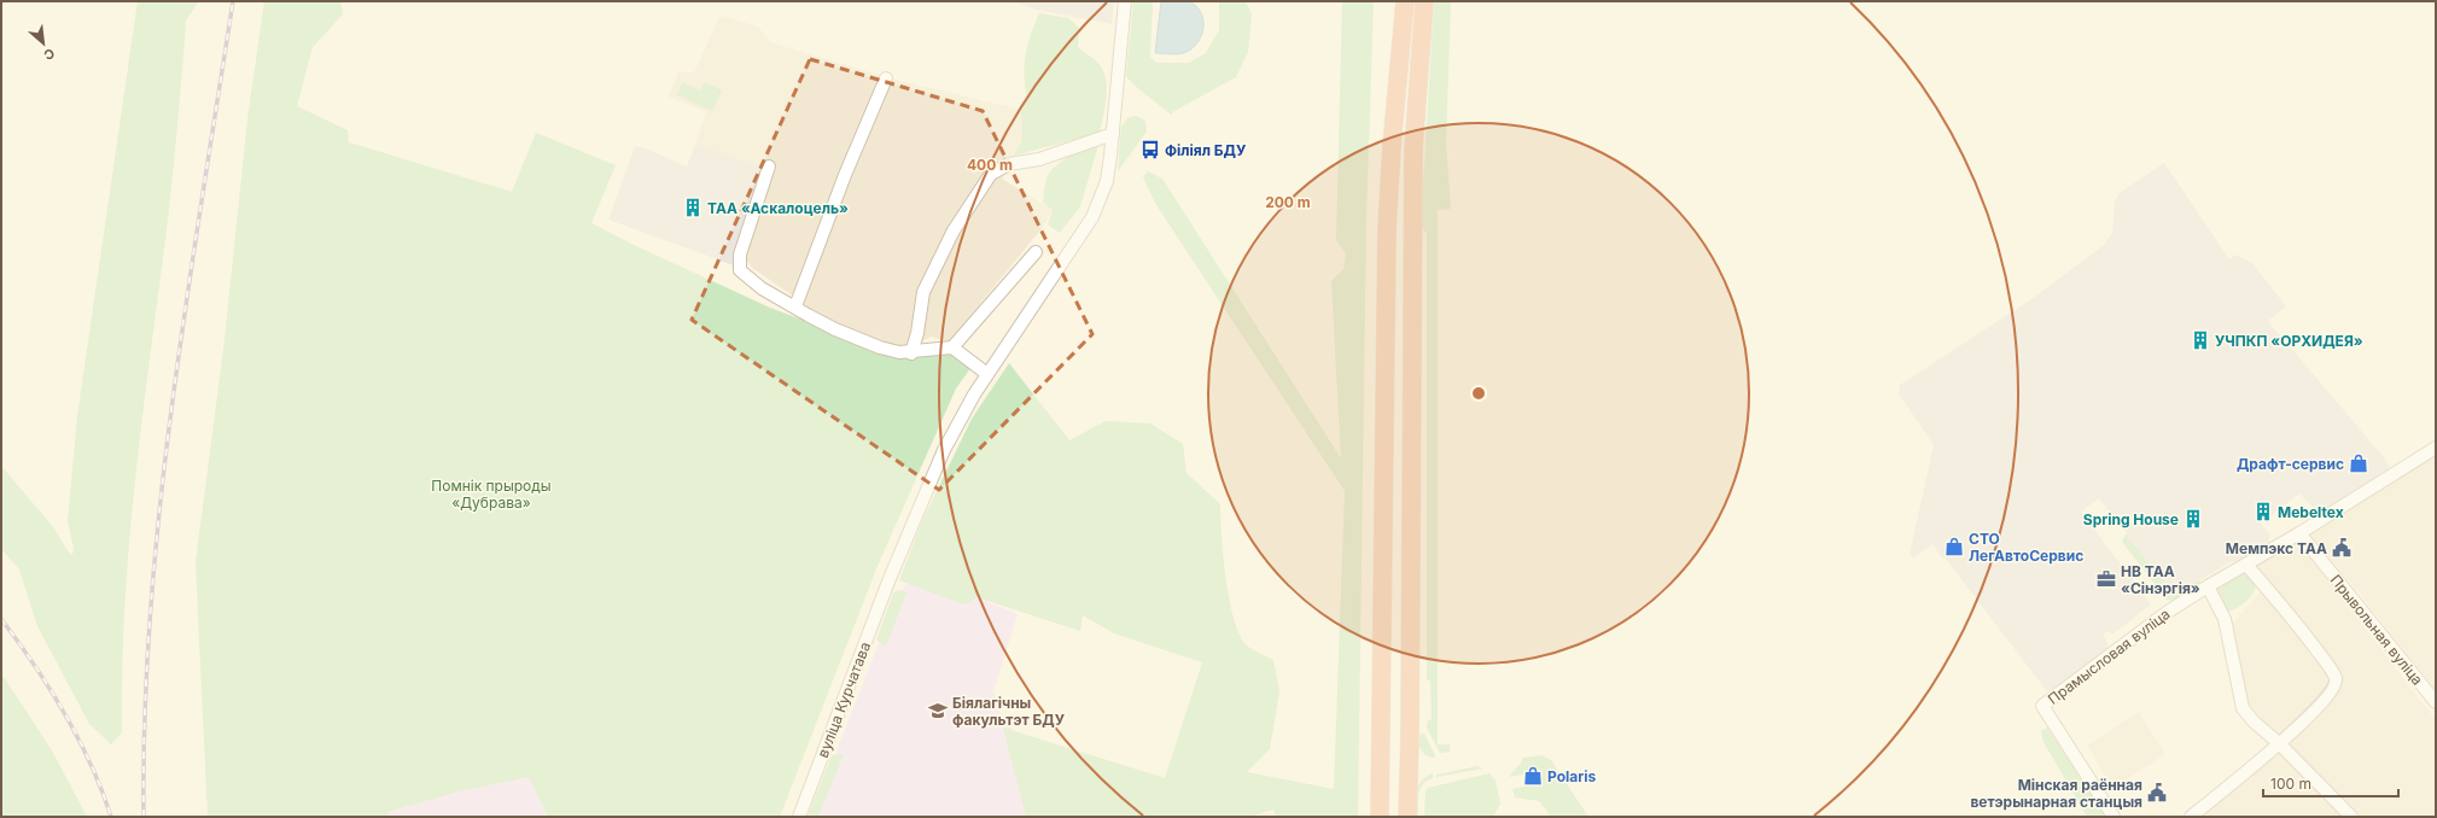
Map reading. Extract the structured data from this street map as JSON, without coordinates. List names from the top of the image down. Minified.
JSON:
{"streets":{"street":["Прывольная вуліца","Прамысловая вуліца","вуліца Курчатава"]},"crossings":[["Прывольная вуліца","Прамысловая вуліца"]],"parks":["Помнік прыроды «Дубрава»"],"places":{"bus stop":["Філіял БДУ"],"building":["ТАА «Аскалоцель»","УЧПКП «ОРХИДЕЯ»","Mebeltex","Spring House"],"shop":["Драфт-сервис","СТО ЛегАвтоСервис","Polaris"],"public building":["Мемпэкс ТАА","Мінская раённая ветэрынарная станцыя"],"office":["НВ ТАА «Сінэргія»"],"school or university":["Біялагічны факультэт БДУ"]},"scale_bar":"100 m","north":"bottom right","rings":["400 m","200 m"]}
